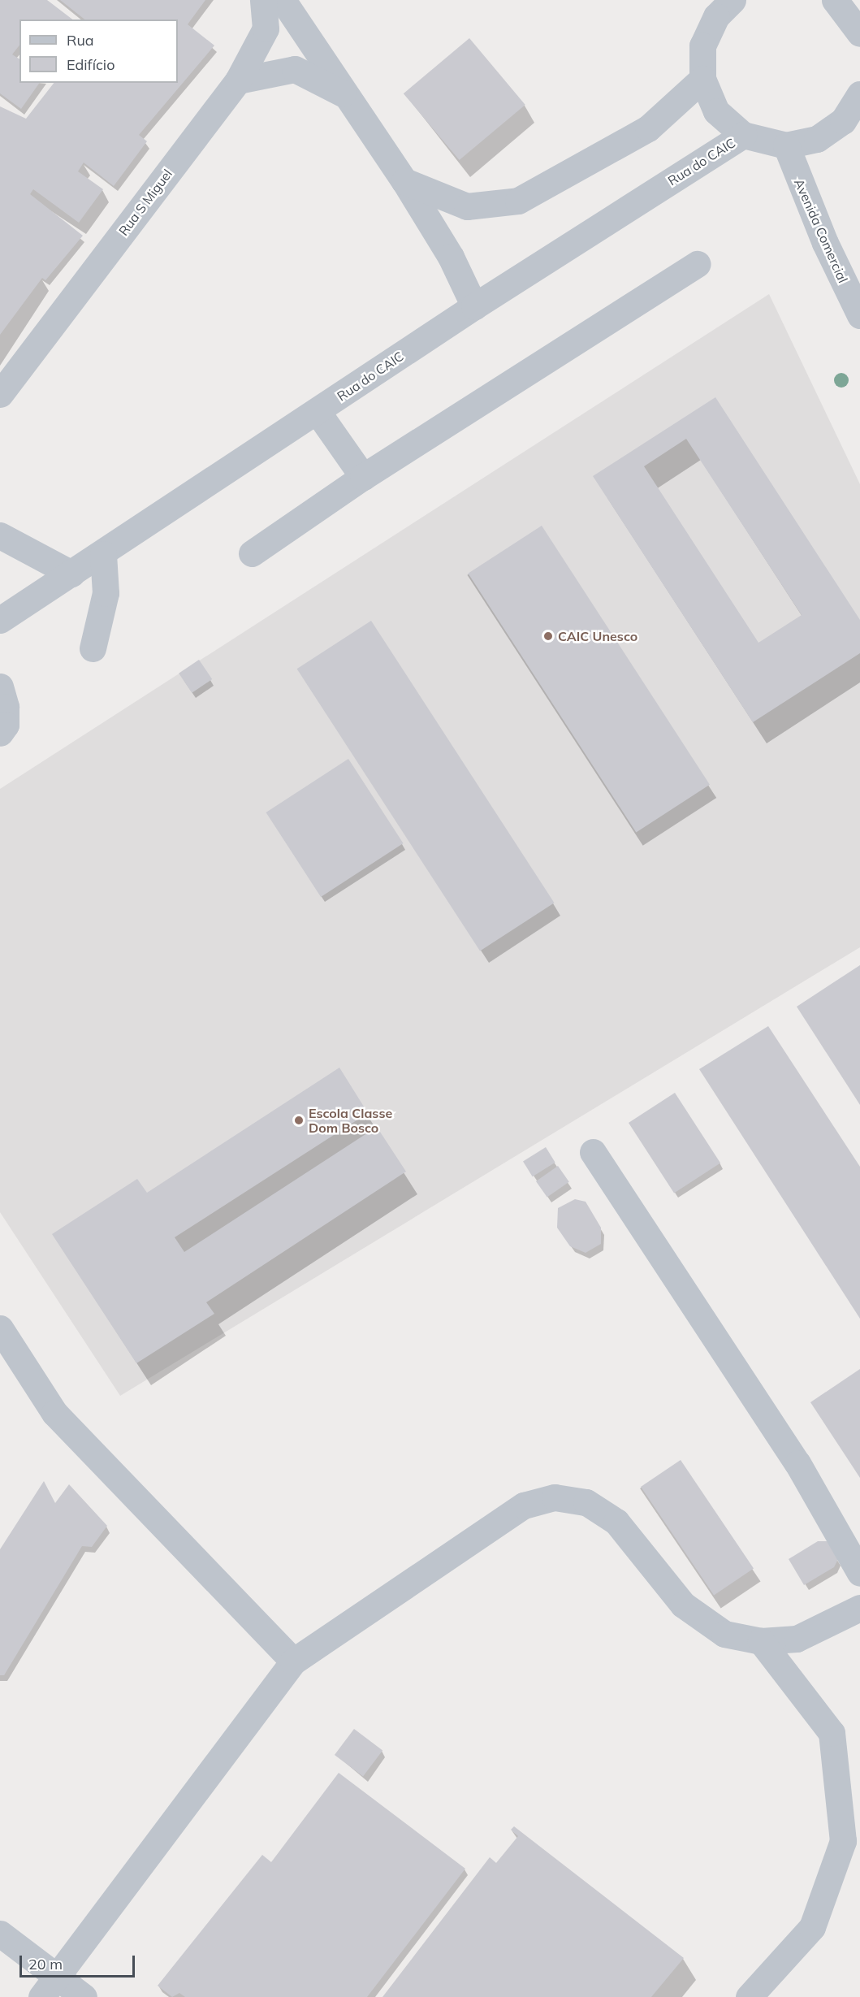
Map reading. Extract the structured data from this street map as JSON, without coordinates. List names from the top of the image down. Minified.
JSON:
{"streets":{"street":["Rua do CAIC","Rua S Miguel","Avenida Comercial"]},"places":["CAIC Unesco","Escola Classe Dom Bosco"],"legend":["Rua","Edifício"],"scale_bar":"20 m"}
